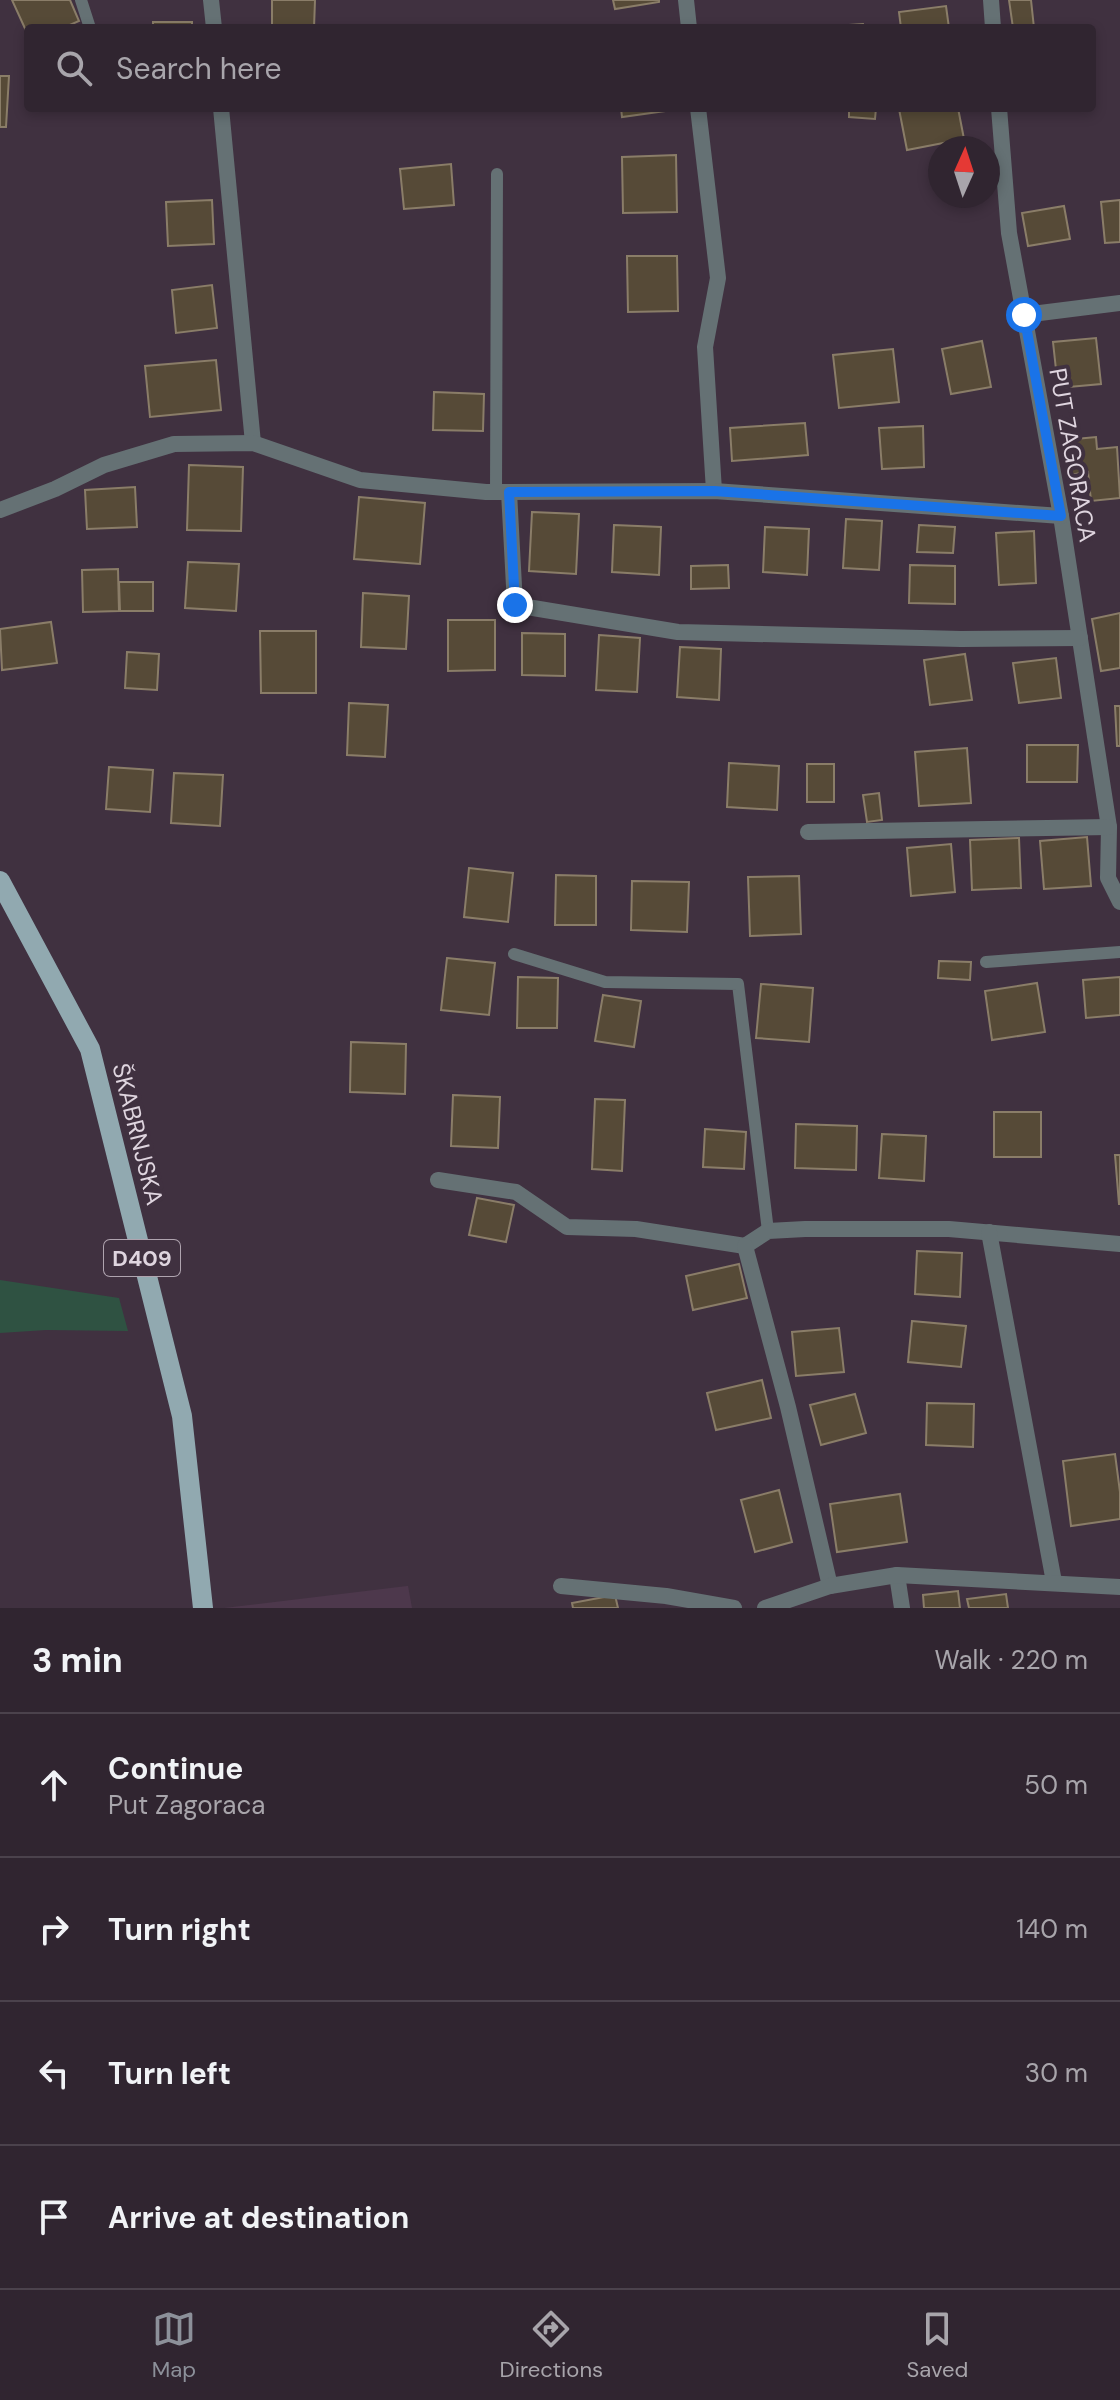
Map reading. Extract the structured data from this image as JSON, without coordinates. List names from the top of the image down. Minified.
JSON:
{"streets":{"main road":["ŠKABRNJSKA","D409"],"street":["PUT ZAGORACA"]},"north":"top","page":{"search":"Search here","heading":["3 min","Walk · 220 m"],"list":[["Continue","Put Zagoraca","50 m"],["Turn right","140 m"],["Turn left","30 m"],"Arrive at destination"],"nav":["Map","Directions","Saved"]}}
